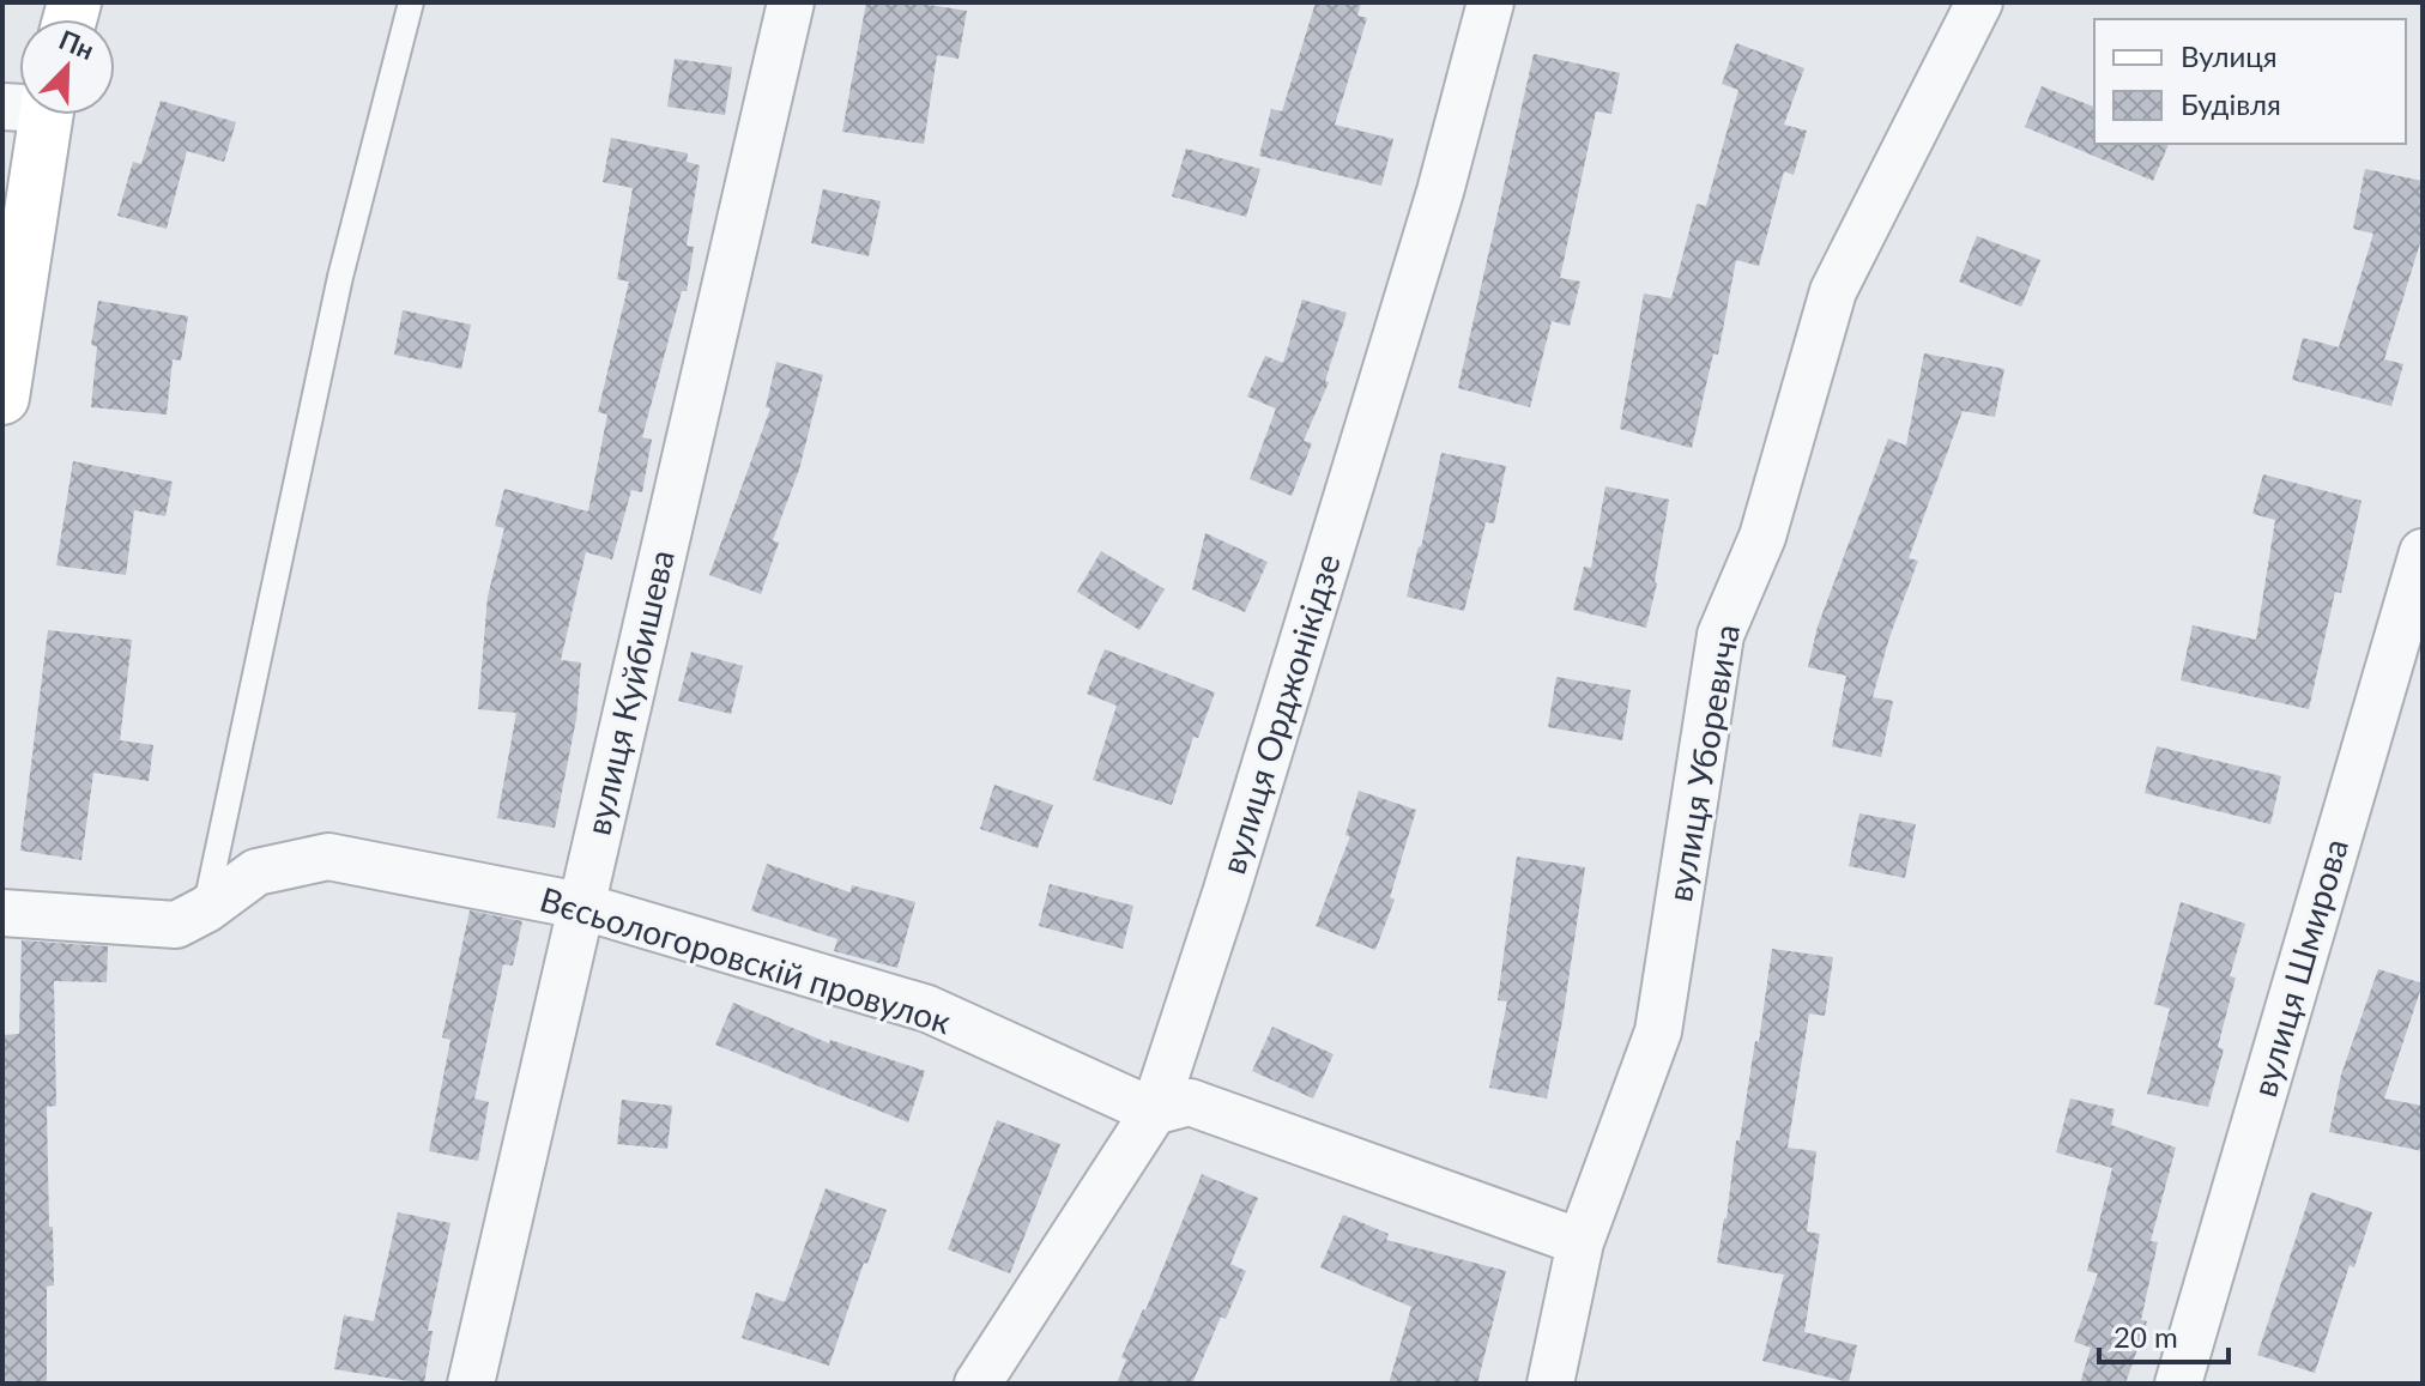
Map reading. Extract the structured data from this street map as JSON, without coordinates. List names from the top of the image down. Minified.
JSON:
{"streets":{"street":["вулиця Куйбишева","вулиця Орджонікідзе","вулиця Уборевича","Вєсьологоровскій провулок","вулиця Шмирова"]},"crossings":[["вулиця Куйбишева","Вєсьологоровскій провулок"],["вулиця Орджонікідзе","Вєсьологоровскій провулок"]],"legend":["Вулиця","Будівля"],"scale_bar":"20 m","north":"top right"}
